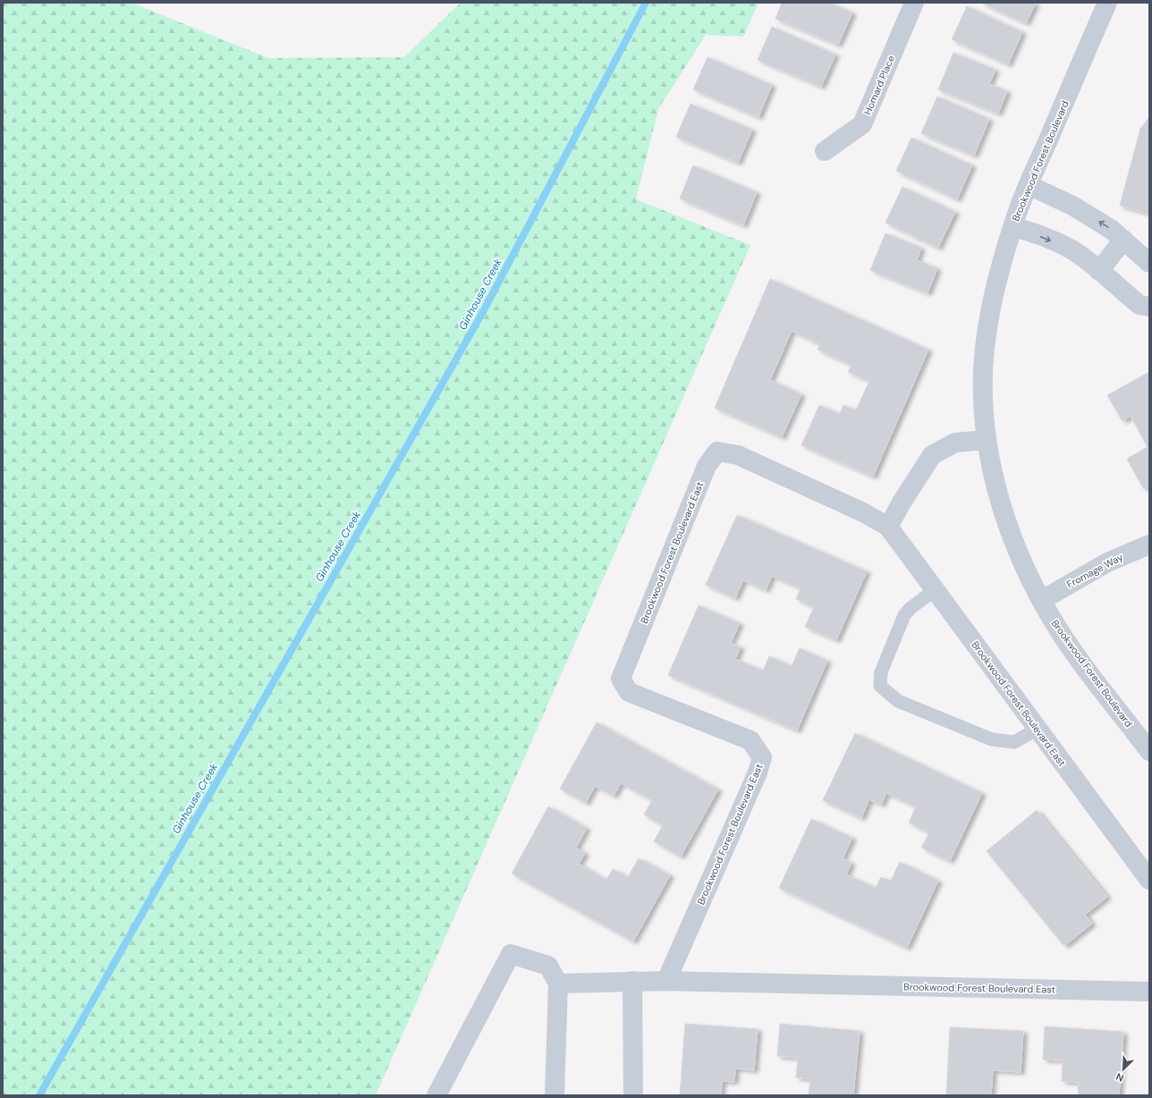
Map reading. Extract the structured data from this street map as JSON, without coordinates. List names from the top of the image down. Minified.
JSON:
{"streets":{"street":["Homard Place","Brookwood Forest Boulevard","Brookwood Forest Boulevard East","Fromage Way"]},"crossings":[["Brookwood Forest Boulevard","Fromage Way"]],"water":["Ginhouse Creek"],"north":"bottom left"}
